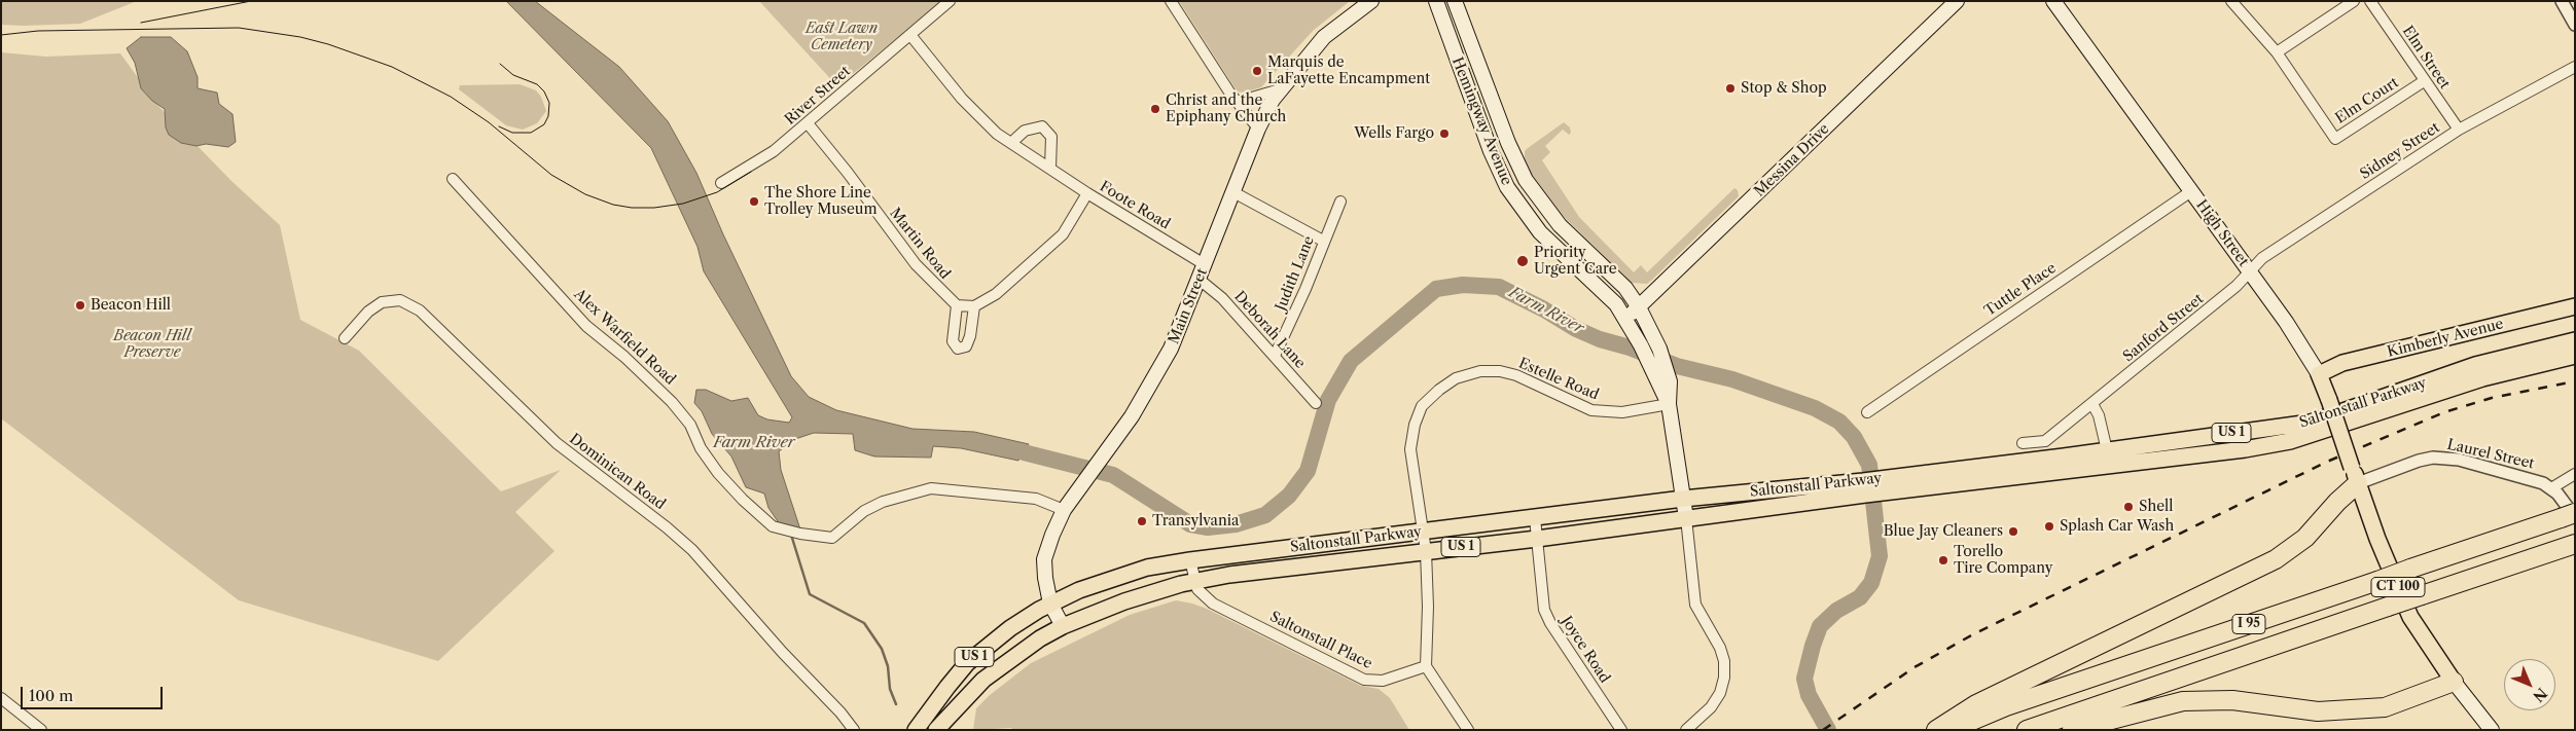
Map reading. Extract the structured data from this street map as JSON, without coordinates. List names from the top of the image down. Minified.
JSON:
{"streets":{"highway":["I 95"],"main road":["Hemingway Avenue","Messina Drive","High Street","Main Street","Kimberly Avenue","Saltonstall Parkway","US 1","CT 100"],"street":["Elm Street","River Street","Elm Court","Sidney Street","Foote Road","Martin Road","Judith Lane","Tuttle Place","Sanford Street","Deborah Lane","Alex Warfield Road","Estelle Road","Laurel Street","Dominican Road","Saltonstall Place","Joyce Road"]},"crossings":[["Elm Street","Elm Court"],["Elm Street","Sidney Street"],["River Street","Foote Road"],["River Street","Martin Road"],["Hemingway Avenue","Messina Drive"],["Hemingway Avenue","Estelle Road"],["Hemingway Avenue","Saltonstall Parkway"],["Sidney Street","High Street"],["Sidney Street","Sanford Street"],["Foote Road","Main Street"],["High Street","Tuttle Place"],["High Street","Sanford Street"],["High Street","Kimberly Avenue"],["High Street","Laurel Street"],["High Street","CT 100"],["Judith Lane","Deborah Lane"],["Main Street","Deborah Lane"],["Main Street","Alex Warfield Road"],["Main Street","Saltonstall Parkway"],["Main Street","US 1"],["Estelle Road","Saltonstall Parkway"],["Estelle Road","Saltonstall Place"],["Saltonstall Parkway","US 1"],["Saltonstall Parkway","Saltonstall Place"],["Saltonstall Parkway","Joyce Road"],["Laurel Street","CT 100"],["Laurel Street","I 95"]],"water":["Farm River"],"parks":["East Lawn Cemetery","Beacon Hill Preserve"],"places":["Marquis de LaFayette Encampment","Stop & Shop","Christ and the Epiphany Church","Wells Fargo","The Shore Line Trolley Museum","Priority Urgent Care","Beacon Hill","Shell","Transylvania","Splash Car Wash","Blue Jay Cleaners","Torello Tire Company"],"scale_bar":"100 m","north":"bottom right"}
